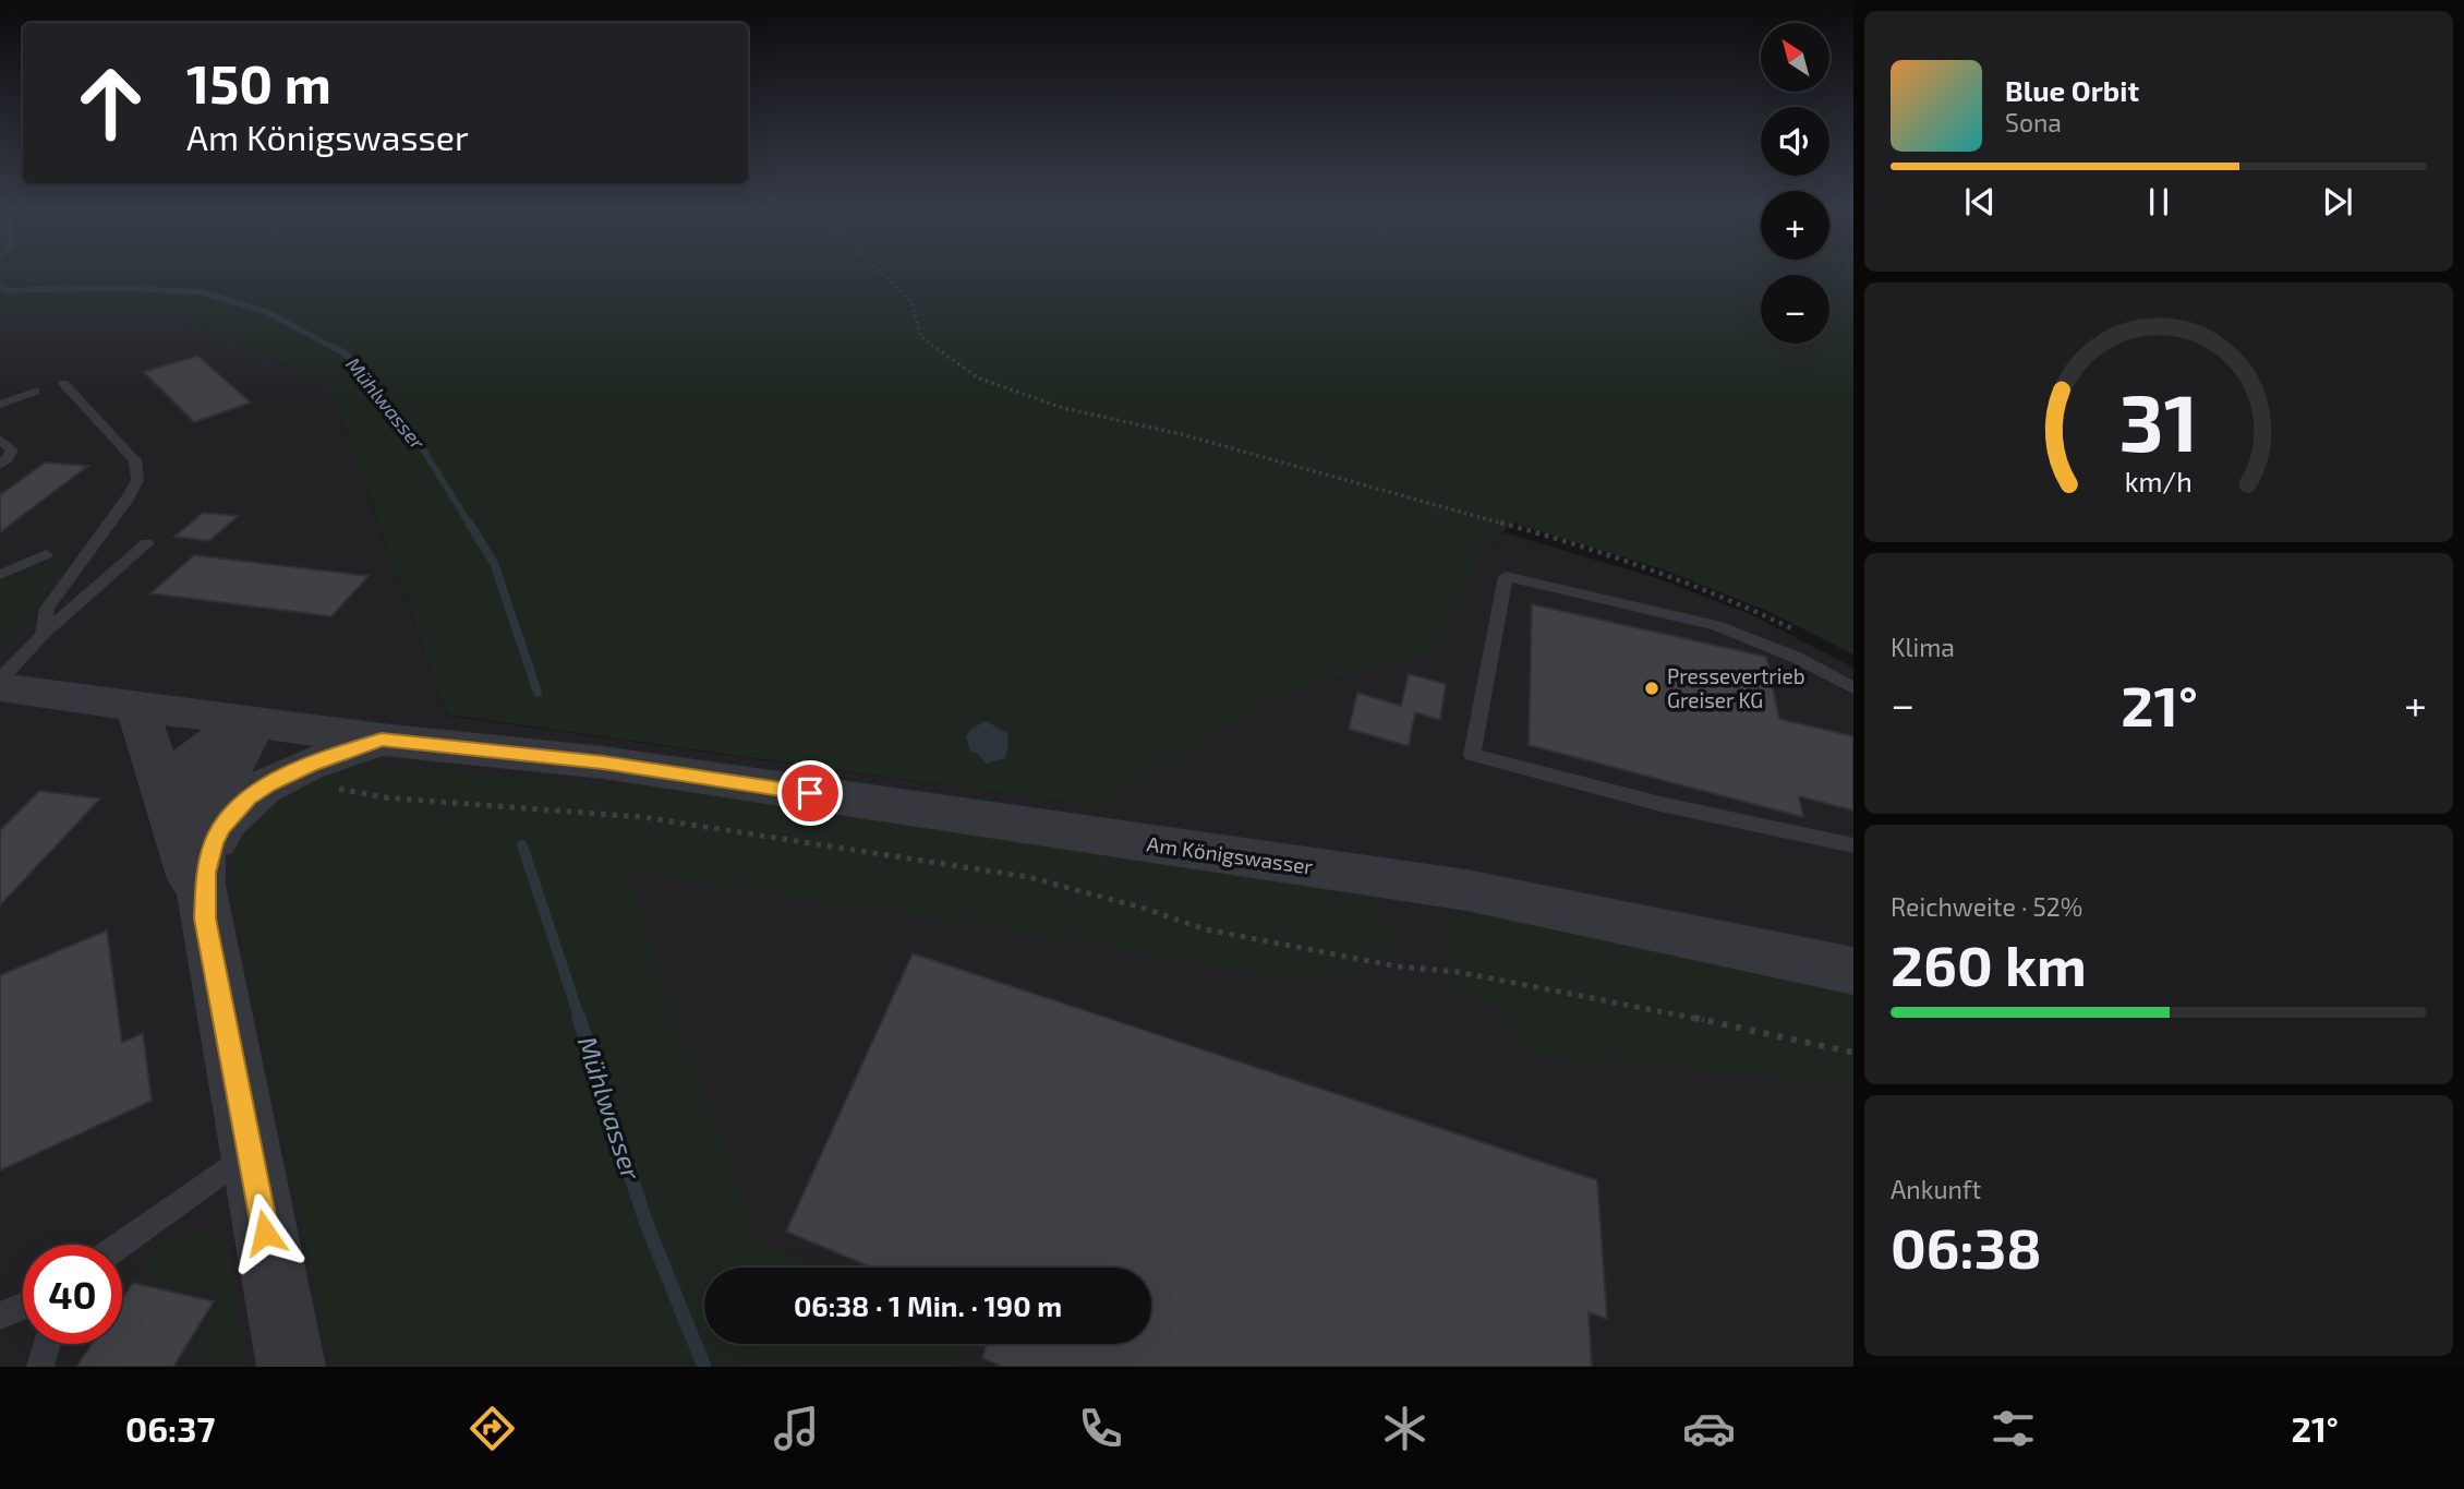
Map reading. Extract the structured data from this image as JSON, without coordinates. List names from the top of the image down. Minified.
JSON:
{"streets":{"street":["Am Königswasser"]},"water":["Mühlwasser"],"places":["Pressevertrieb Greiser KG"],"north":"top left","page":{"map_buttons":["+","−"],"turn":["150 m","Am Königswasser"],"song":["Blue Orbit","Sona"],"tile":["Klima",["Reichweite · 52%","260 km"],["Ankunft","06:38"]],"heat":["−","21°","+"],"limit":"40","trip":"06:38 · 1 Min. · 190 m","tabs":["06:37","21°"],"gauge":["31","km/h"]}}
